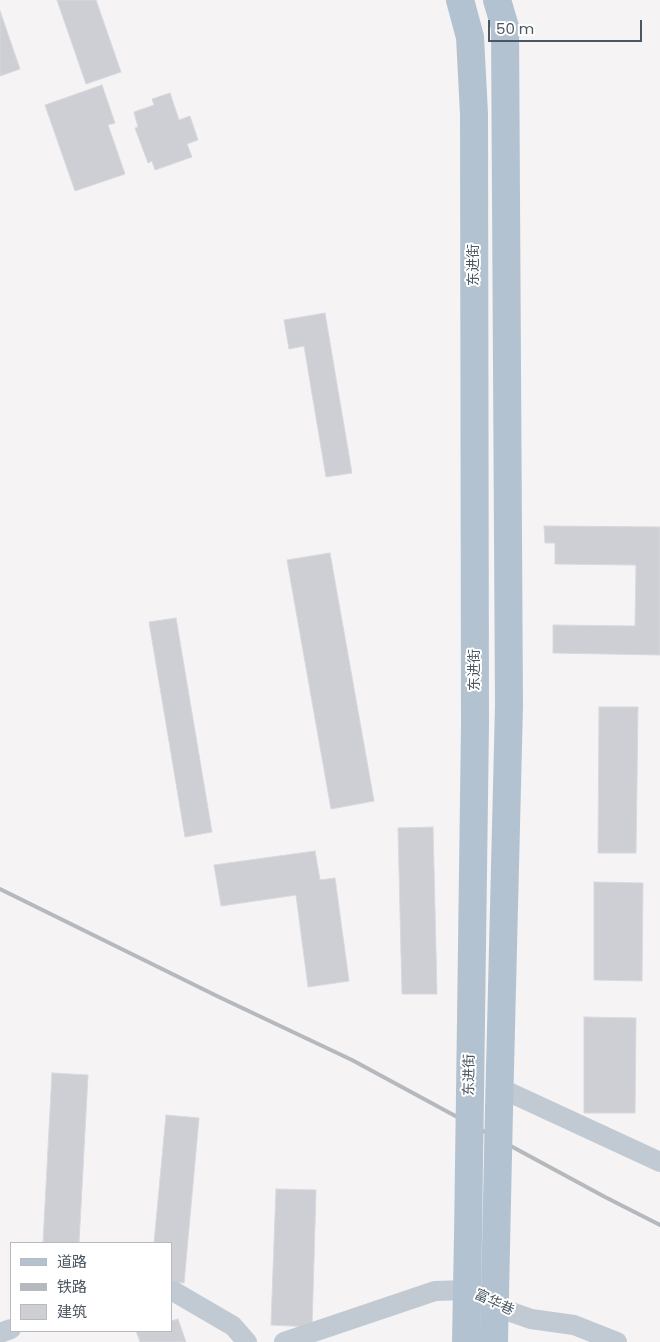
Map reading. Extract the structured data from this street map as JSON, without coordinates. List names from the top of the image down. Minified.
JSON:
{"streets":{"main road":["东进街"],"street":["富华巷"]},"crossings":[["东进街","富华巷"]],"legend":["道路","铁路","建筑"],"scale_bar":"50 m"}
